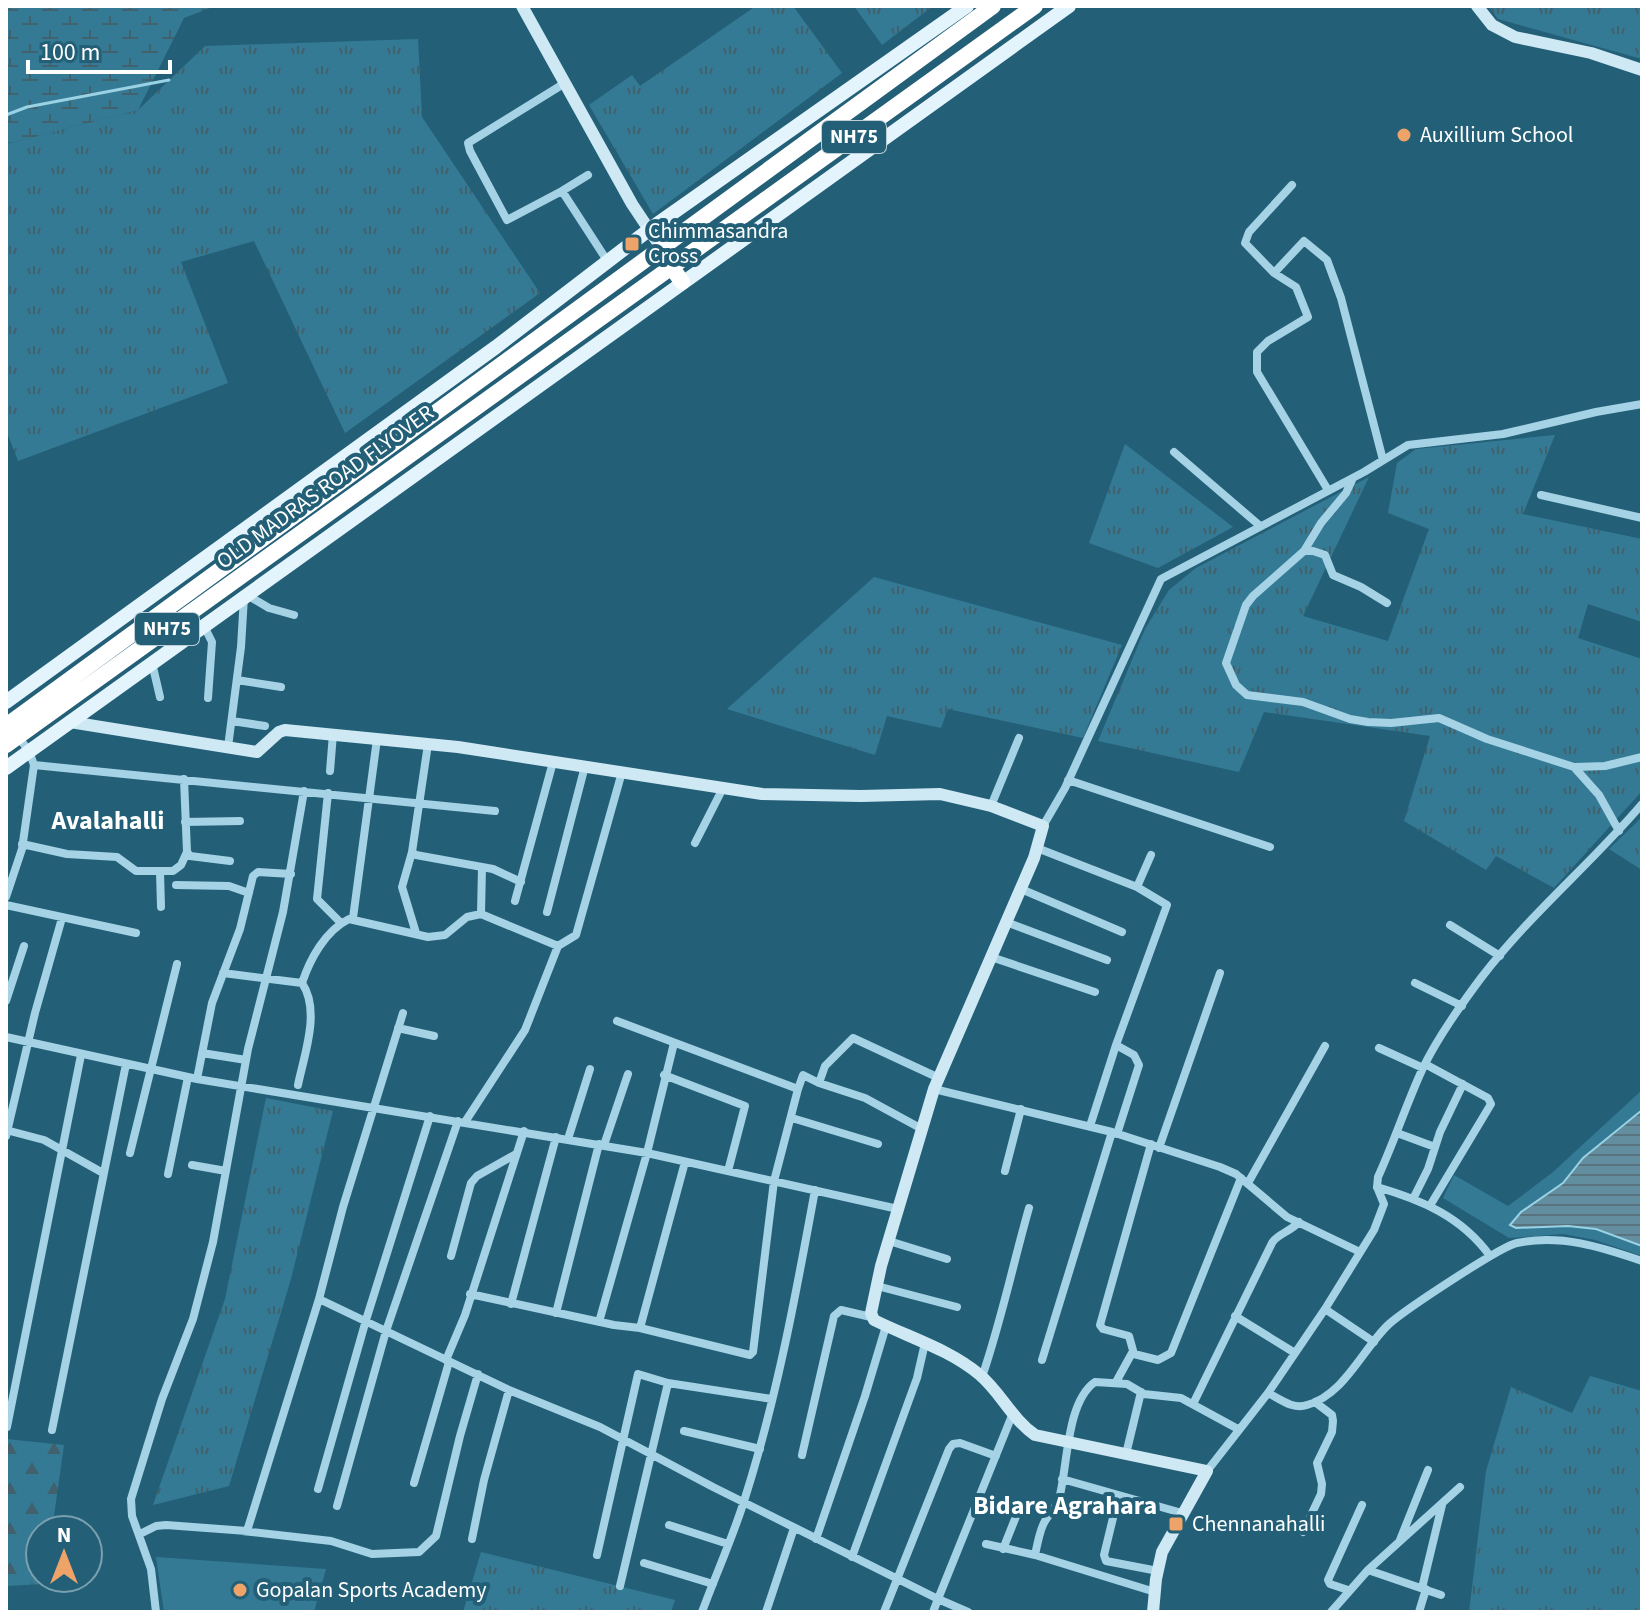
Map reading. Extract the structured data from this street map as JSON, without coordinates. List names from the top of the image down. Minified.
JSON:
{"streets":{"highway":["NH75","OLD MADRAS ROAD FLYOVER"]},"crossings":[["NH75","OLD MADRAS ROAD FLYOVER"]],"districts":["Avalahalli","Bidare Agrahara"],"places":{"other":["Auxillium School","Gopalan Sports Academy"],"transit":["Chimmasandra Cross","Chennanahalli"]},"scale_bar":"100 m","north":"top"}
